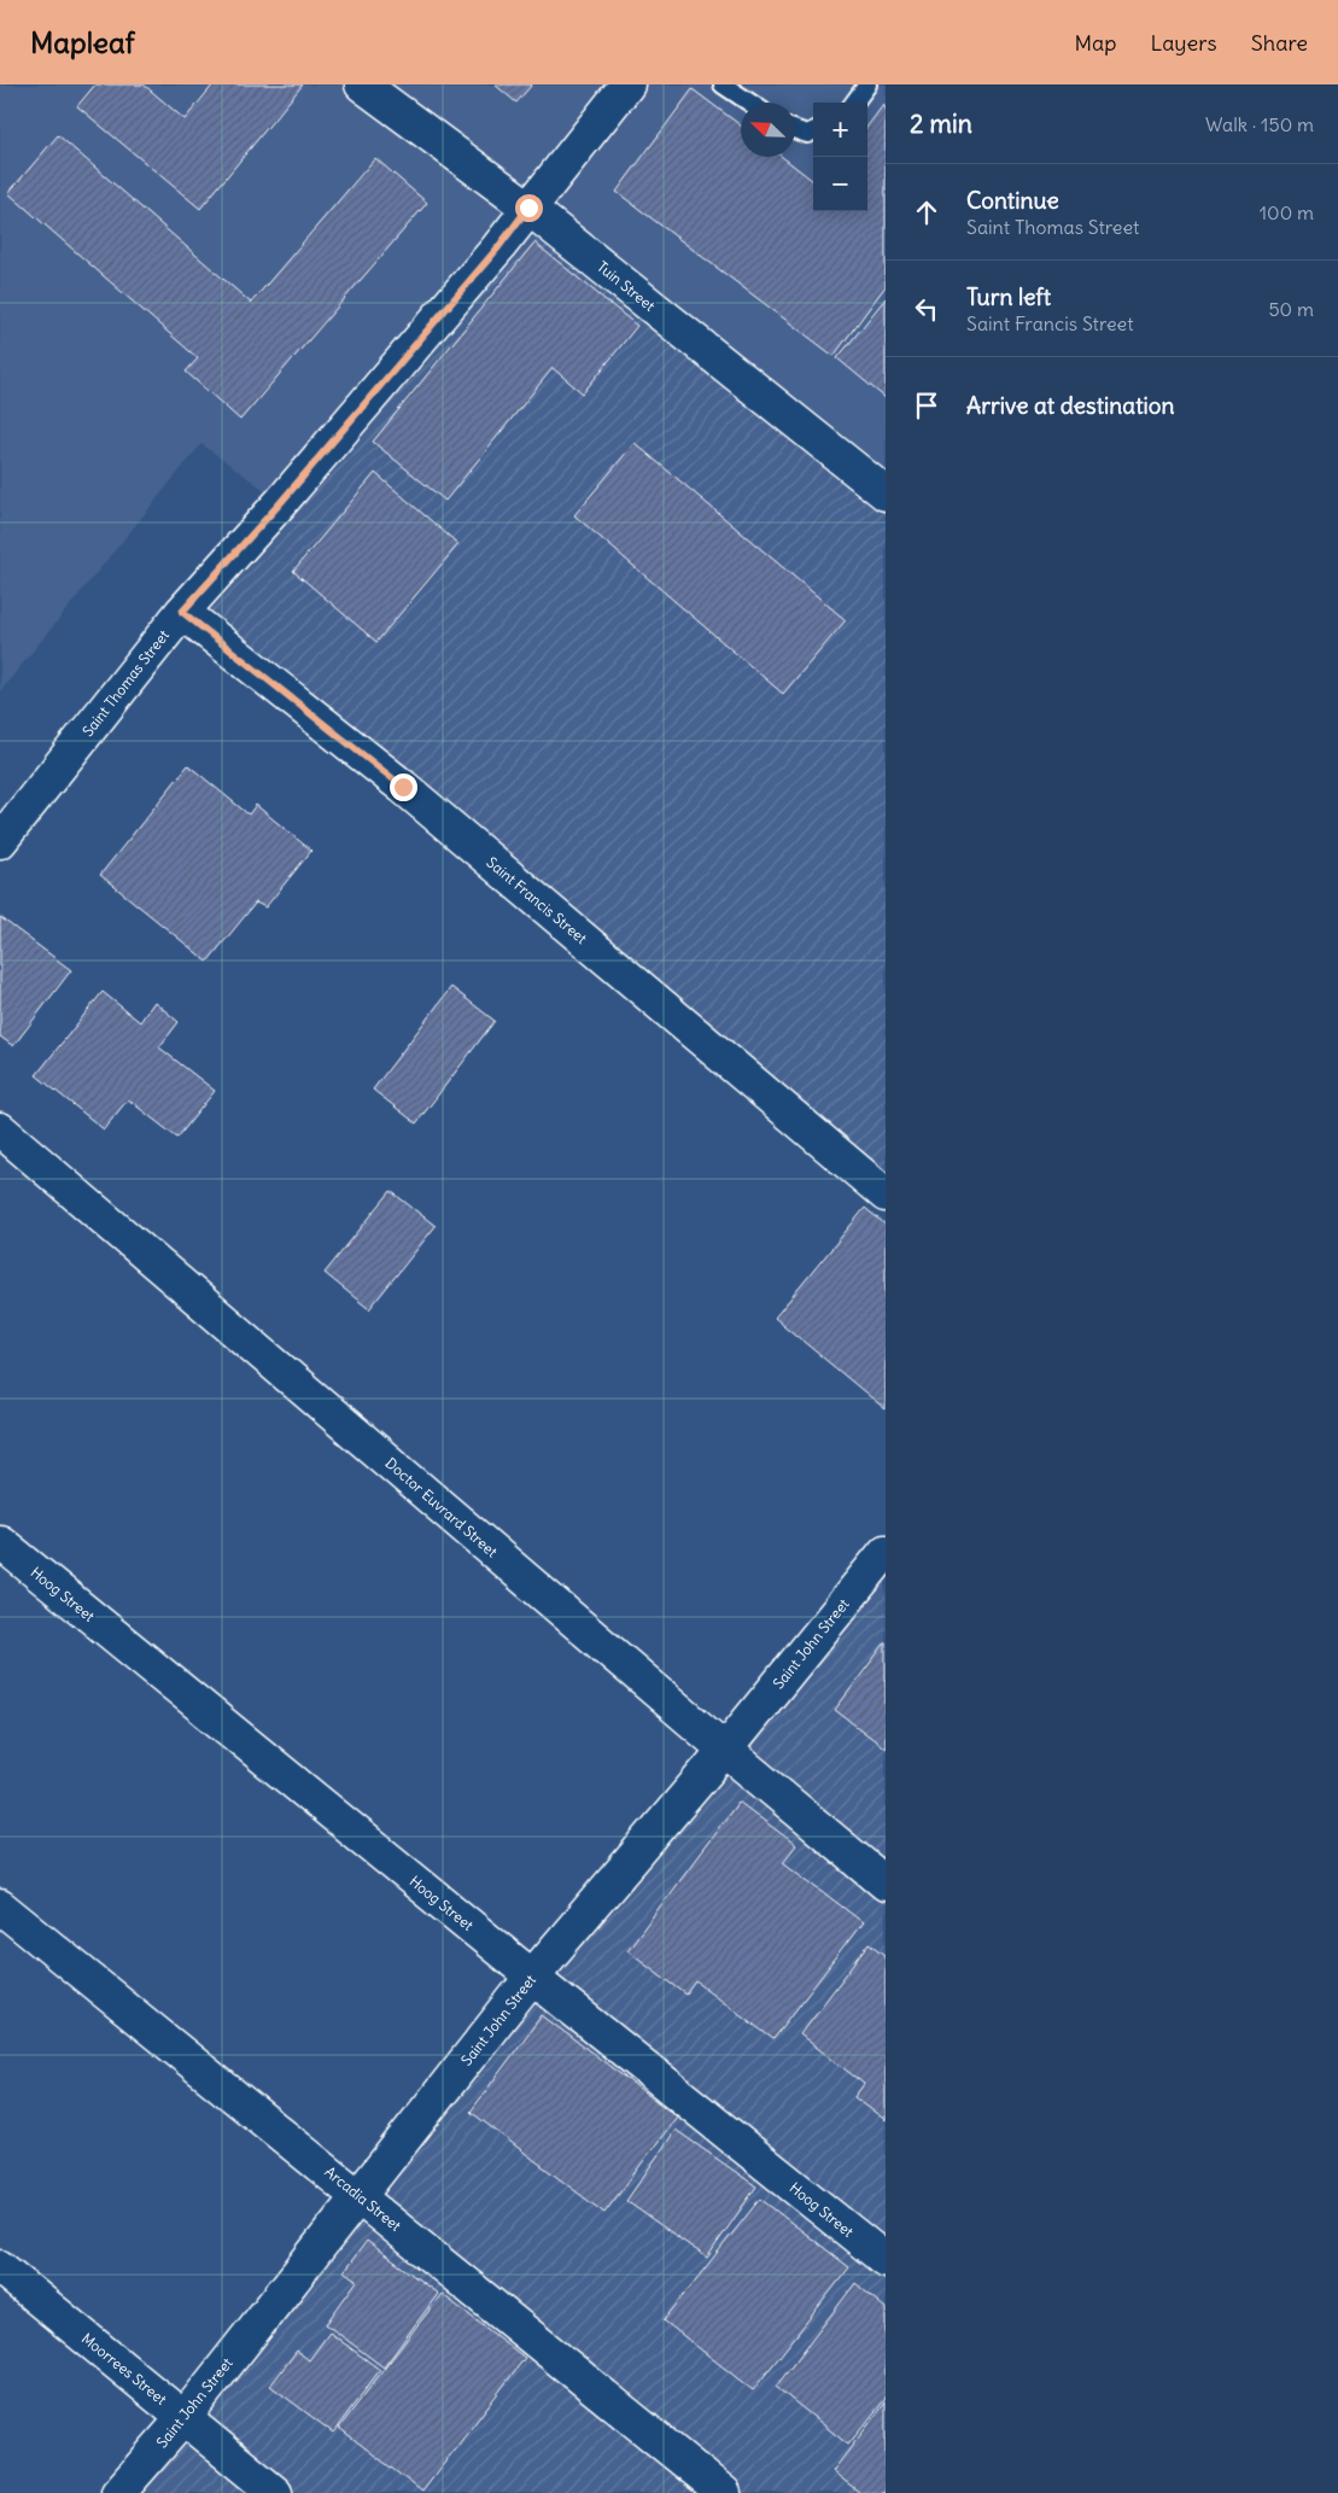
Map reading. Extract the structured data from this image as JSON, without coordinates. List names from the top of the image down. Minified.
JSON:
{"streets":{"street":["Tuin Street","Saint Thomas Street","Saint Francis Street","Doctor Euvrard Street","Hoog Street","Saint John Street","Arcadia Street","Moorrees Street"]},"crossings":[["Tuin Street","Saint Thomas Street"],["Saint Thomas Street","Saint Francis Street"],["Doctor Euvrard Street","Saint John Street"],["Hoog Street","Saint John Street"],["Saint John Street","Arcadia Street"],["Saint John Street","Moorrees Street"]],"north":"top left","page":{"header":"Mapleaf","nav":["Map","Layers","Share"],"heading":["2 min","Walk · 150 m"],"map_buttons":["+","−"],"list":[["Continue","Saint Thomas Street","100 m"],["Turn left","Saint Francis Street","50 m"],"Arrive at destination"]}}
